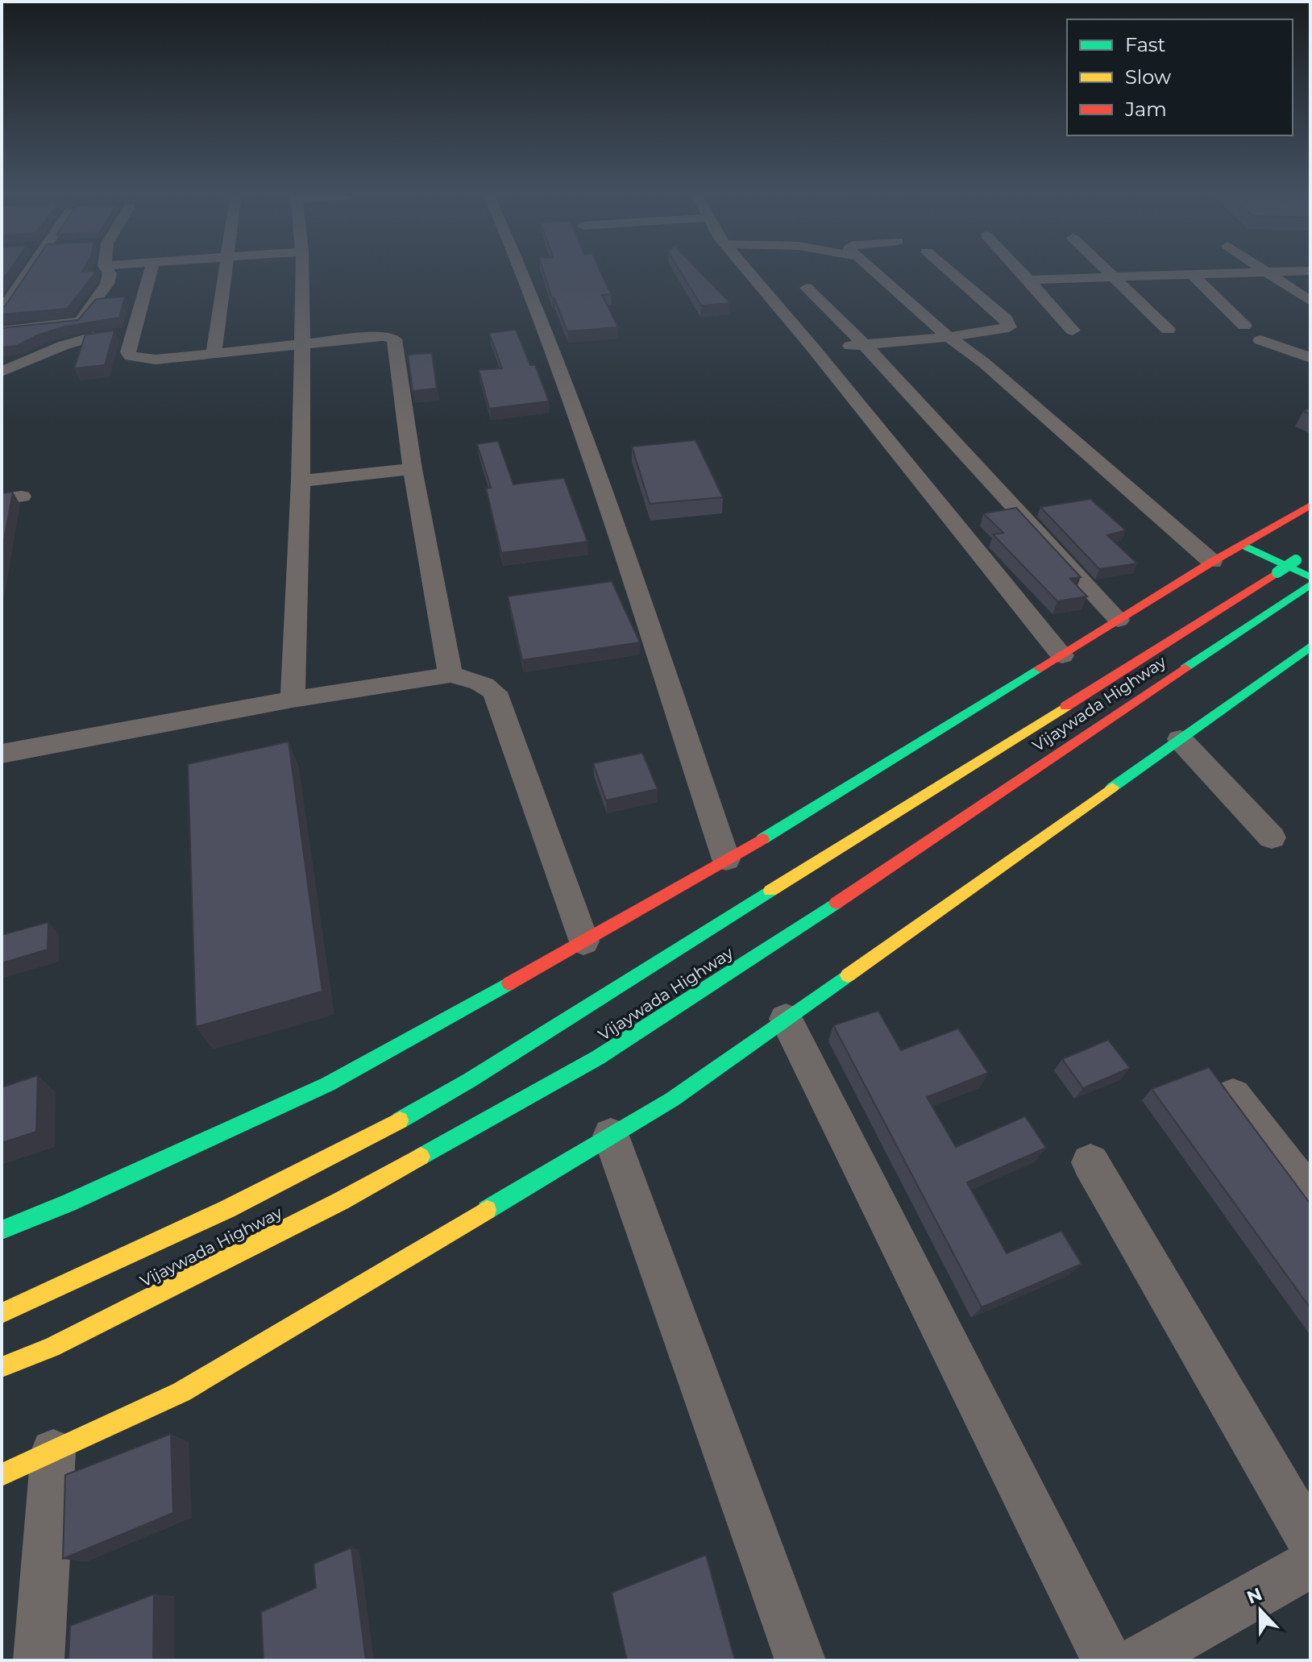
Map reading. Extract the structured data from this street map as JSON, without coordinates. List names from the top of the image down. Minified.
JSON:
{"streets":{"main road":["Vijaywada Highway"]},"legend":["Fast","Slow","Jam"],"north":"top"}
